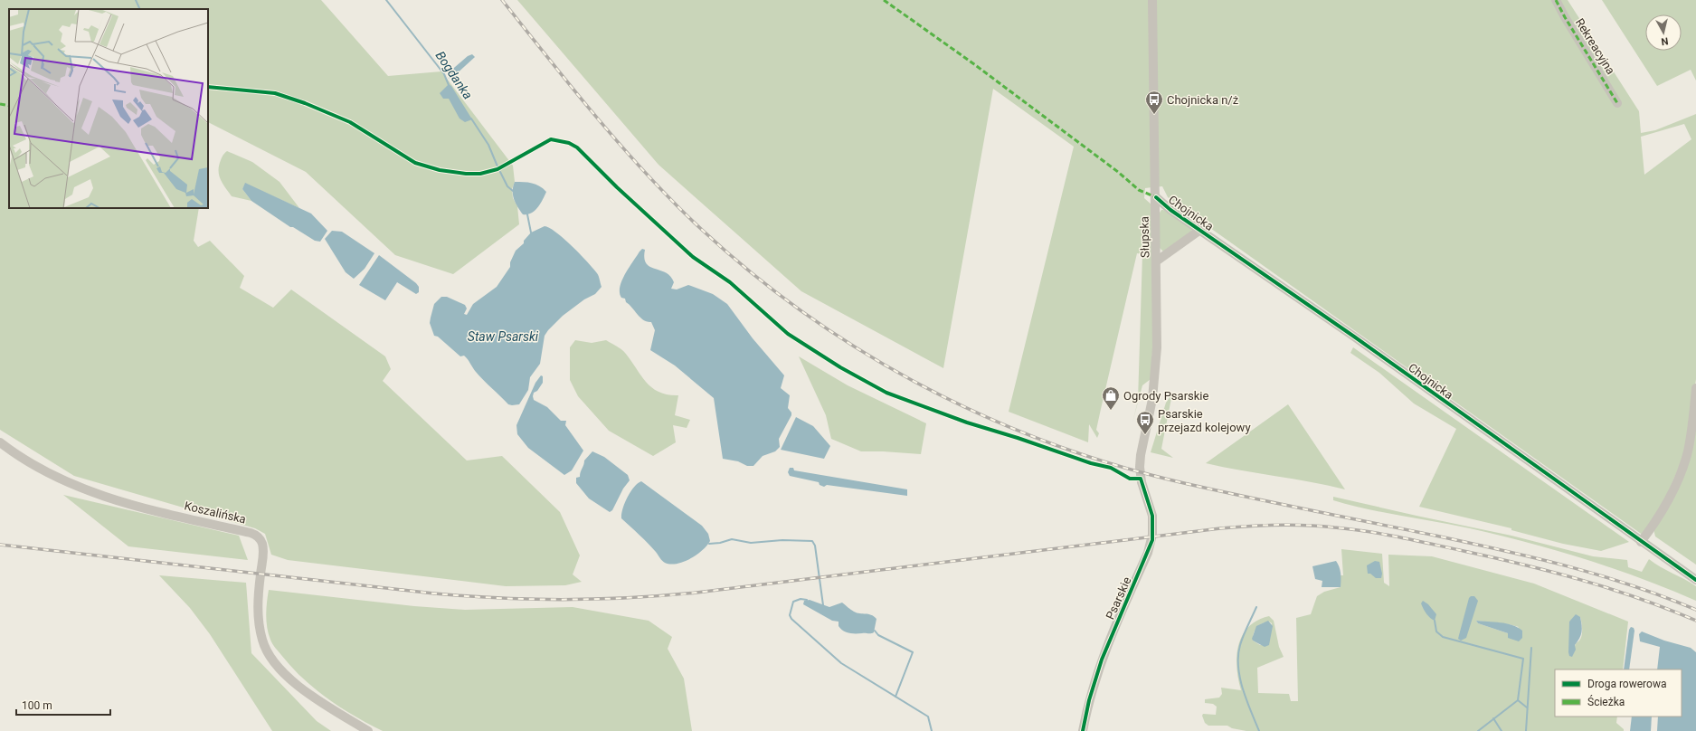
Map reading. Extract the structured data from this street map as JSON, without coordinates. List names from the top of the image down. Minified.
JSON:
{"streets":{"street":["Rekreacyjna","Chojnicka","Słupska","Koszalińska","Psarskie"]},"crossings":[["Chojnicka","Słupska"],["Słupska","Psarskie"]],"water":["Bogdanka","Staw Psarski"],"places":{"bus stop":["Chojnicka n/ż","Psarskie przejazd kolejowy"],"shop":["Ogrody Psarskie"]},"legend":["Droga rowerowa","Ścieżka"],"scale_bar":"100 m","north":"bottom"}
